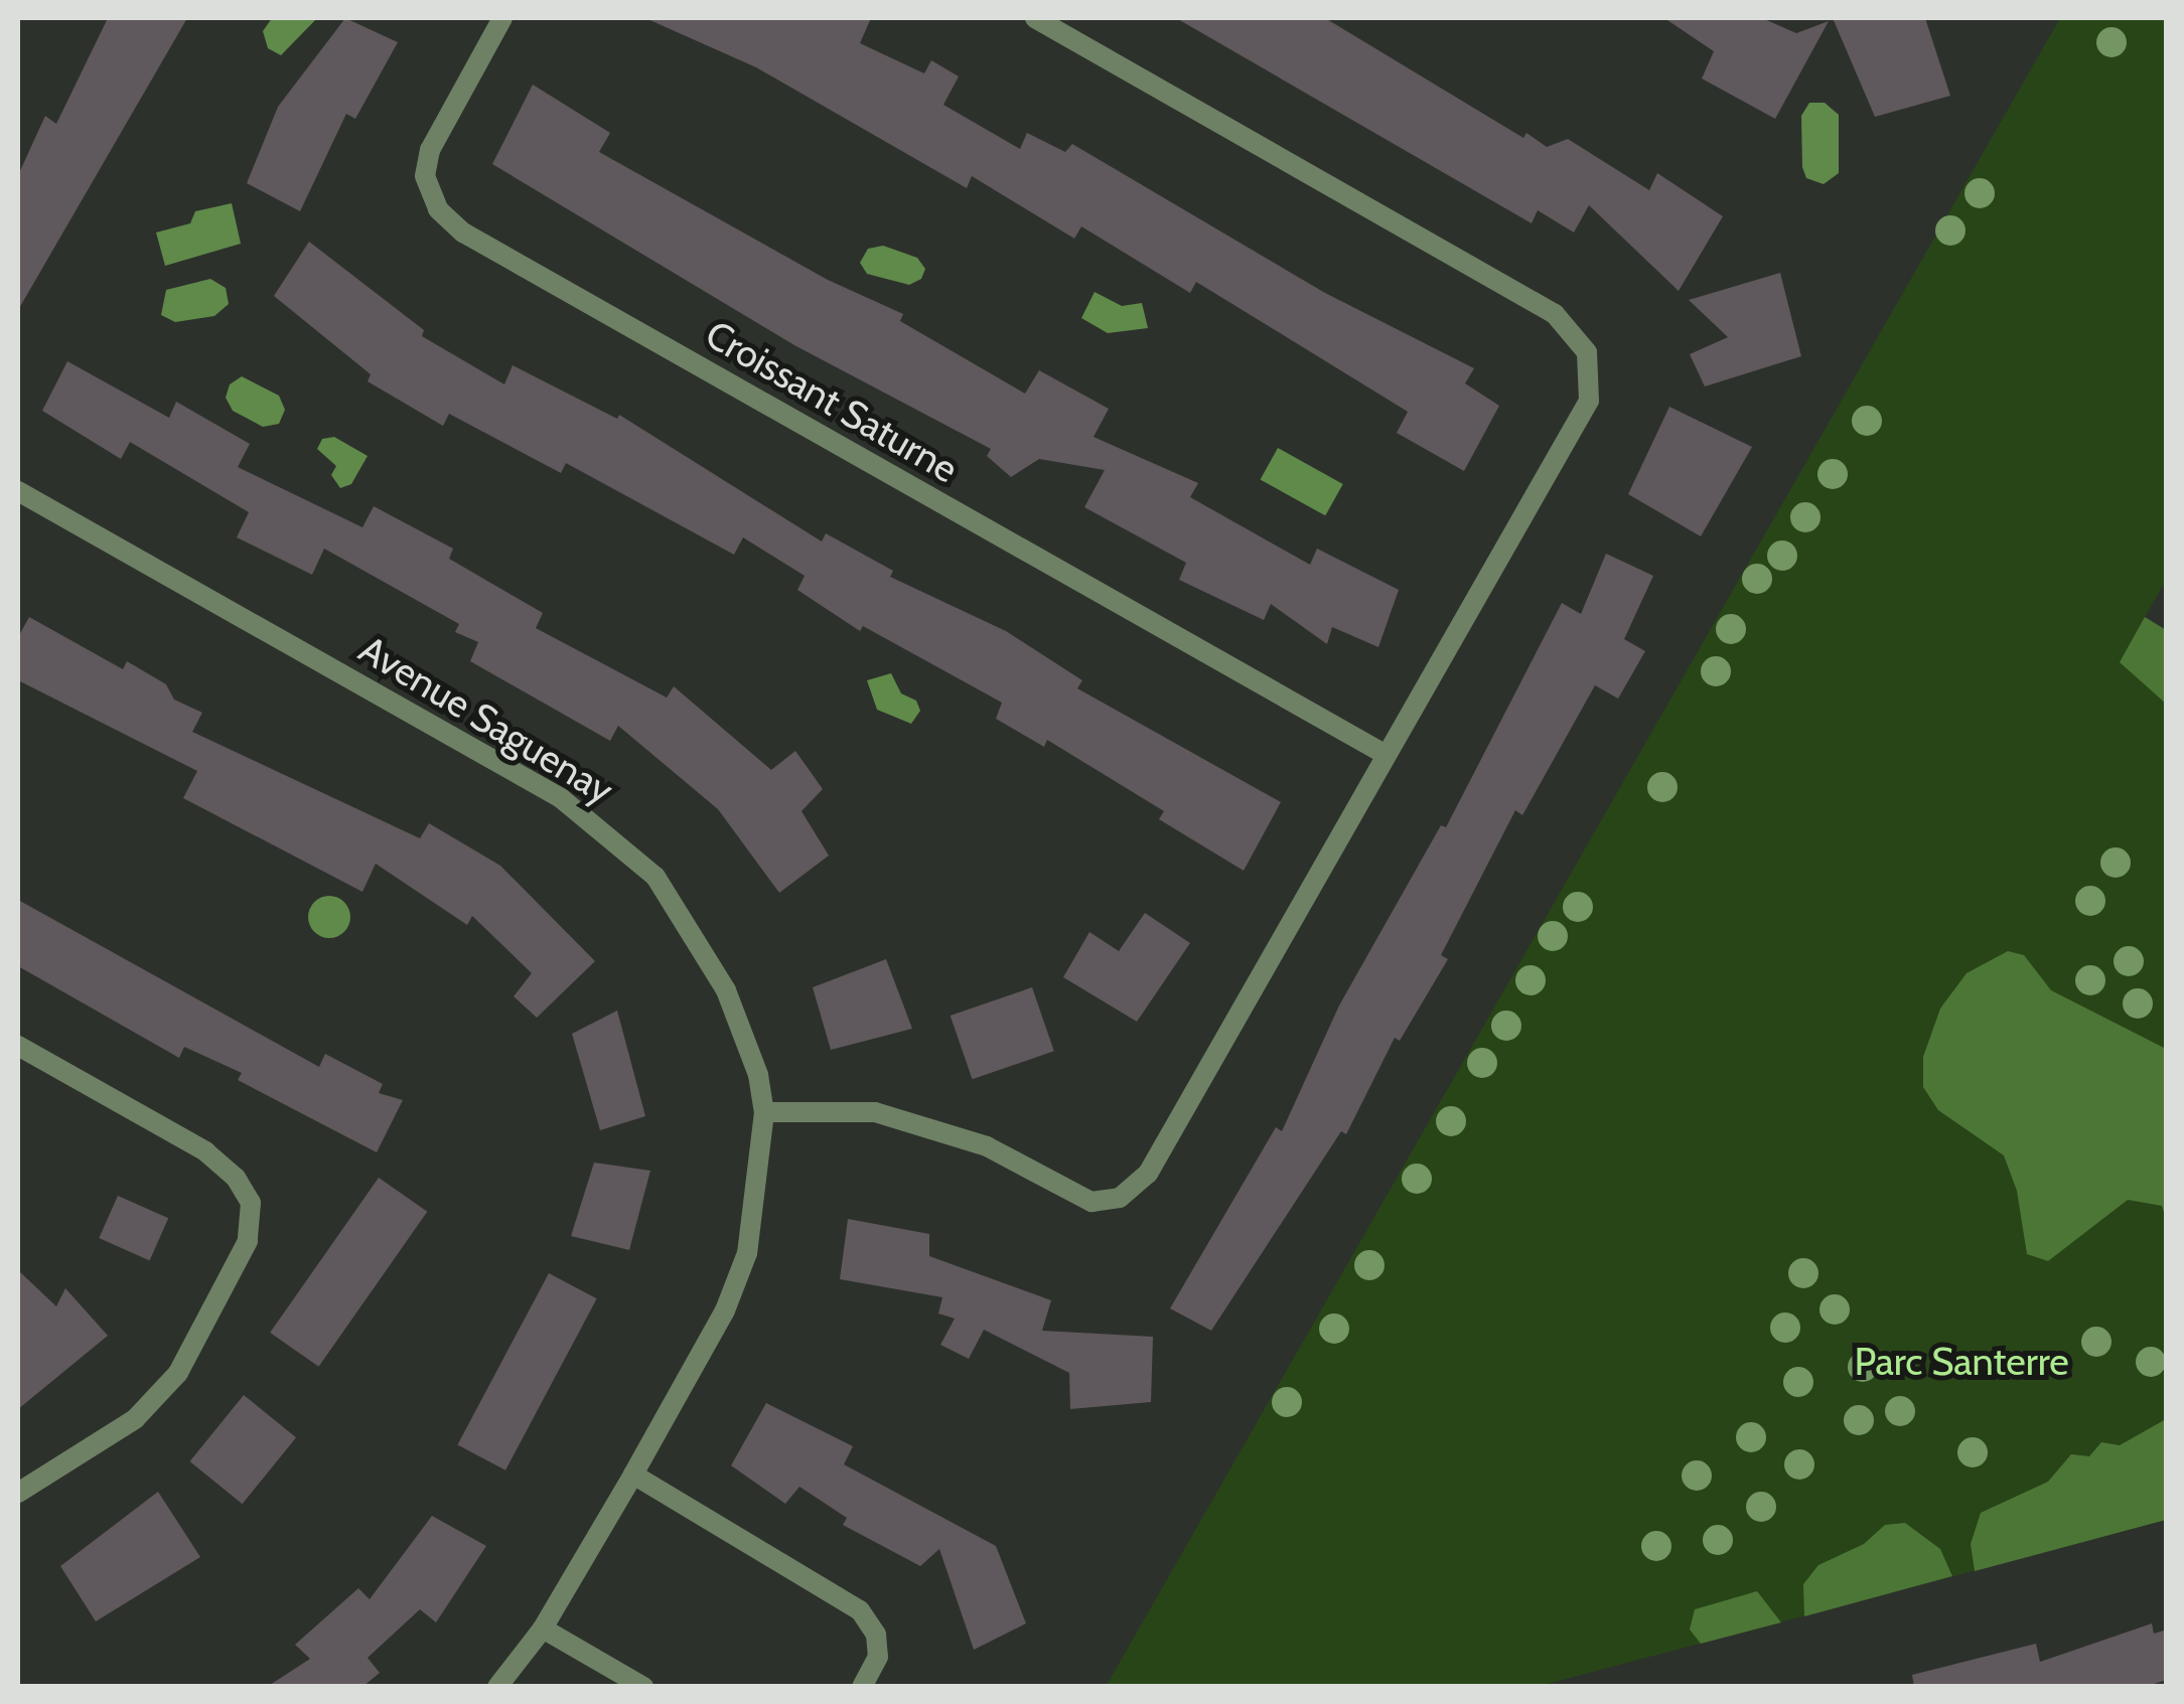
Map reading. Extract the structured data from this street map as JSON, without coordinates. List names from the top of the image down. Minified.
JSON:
{"streets":{"street":["Croissant Saturne","Avenue Saguenay"]},"parks":["Parc Santerre"]}
